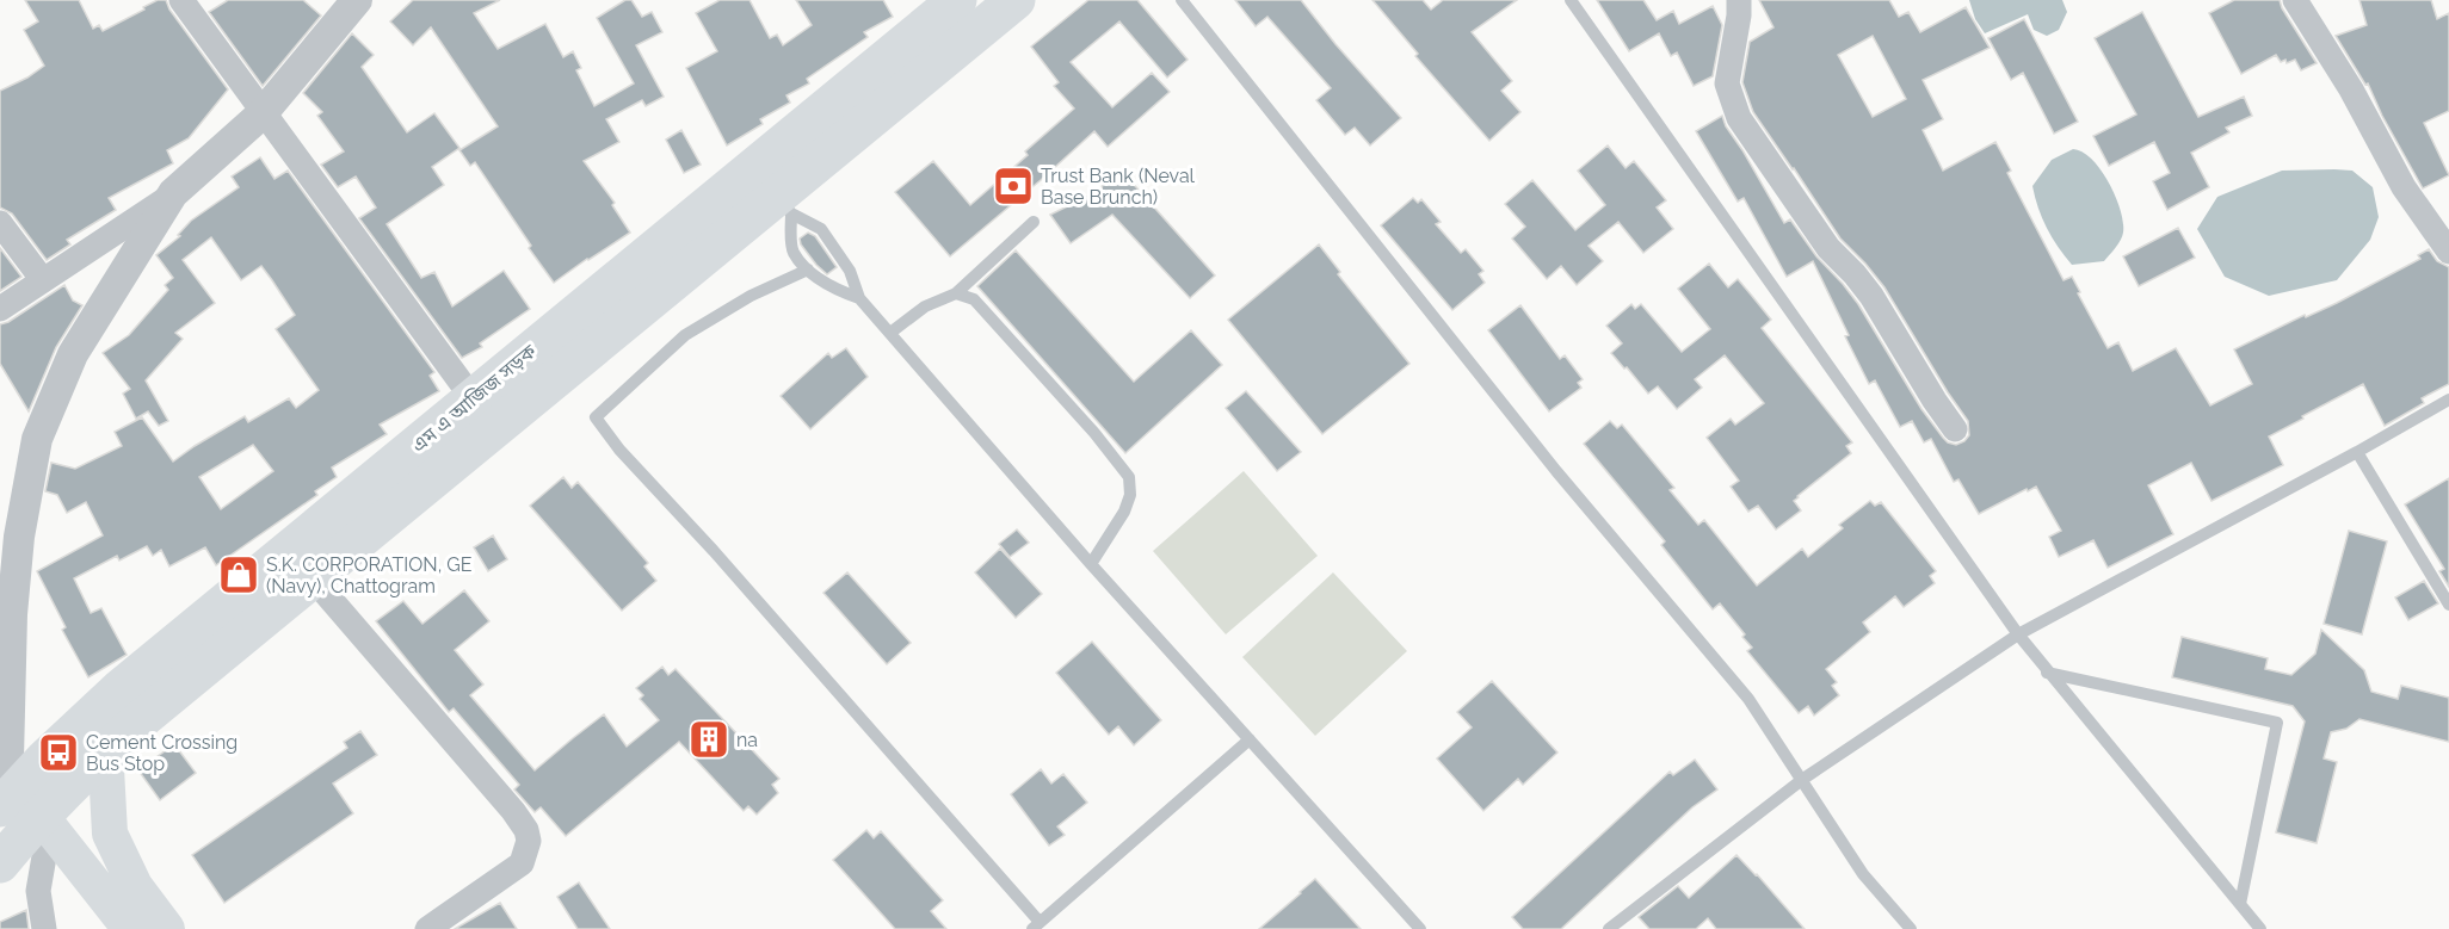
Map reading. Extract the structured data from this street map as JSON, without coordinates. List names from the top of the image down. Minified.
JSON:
{"streets":{"main road":["এম এ আজিজ সড়ক"]},"places":{"bank":["Trust Bank (Neval Base Brunch)"],"shop":["S.K. CORPORATION, GE (Navy), Chattogram"],"building":["na"],"bus stop":["Cement Crossing Bus Stop"]}}
